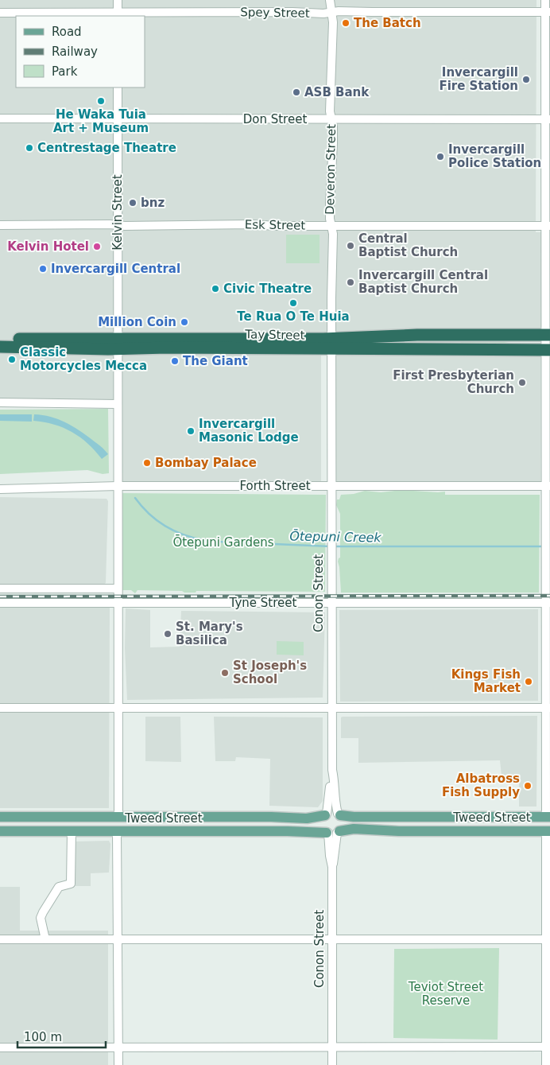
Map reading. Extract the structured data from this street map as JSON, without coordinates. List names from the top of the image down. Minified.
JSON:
{"streets":{"highway":["Tay Street"],"main road":["Conon Street","Tweed Street"],"street":["Spey Street","Don Street","Deveron Street","Kelvin Street","Esk Street","Forth Street","Tyne Street"]},"crossings":[["Spey Street","Deveron Street"],["Don Street","Deveron Street"],["Don Street","Kelvin Street"],["Deveron Street","Esk Street"],["Deveron Street","Tay Street"],["Deveron Street","Conon Street"],["Kelvin Street","Esk Street"],["Kelvin Street","Tay Street"],["Kelvin Street","Forth Street"],["Kelvin Street","Tyne Street"],["Kelvin Street","Tweed Street"],["Tay Street","Conon Street"],["Forth Street","Conon Street"],["Conon Street","Tyne Street"],["Conon Street","Tweed Street"]],"water":["Ōtepuni Creek"],"parks":["Ōtepuni Gardens","Teviot Street Reserve"],"places":["The Batch","Invercargill Fire Station","ASB Bank","He Waka Tuia Art + Museum","Centrestage Theatre","Invercargill Police Station","bnz","Central Baptist Church","Kelvin Hotel","Invercargill Central","Invercargill Central Baptist Church","Civic Theatre","Te Rua O Te Huia","Million Coin","Classic Motorcycles Mecca","The Giant","First Presbyterian Church","Invercargill Masonic Lodge","Bombay Palace","St. Mary's Basilica","St Joseph's School","Kings Fish Market","Albatross Fish Supply"],"legend":["Road","Railway","Park"],"scale_bar":"100 m"}
